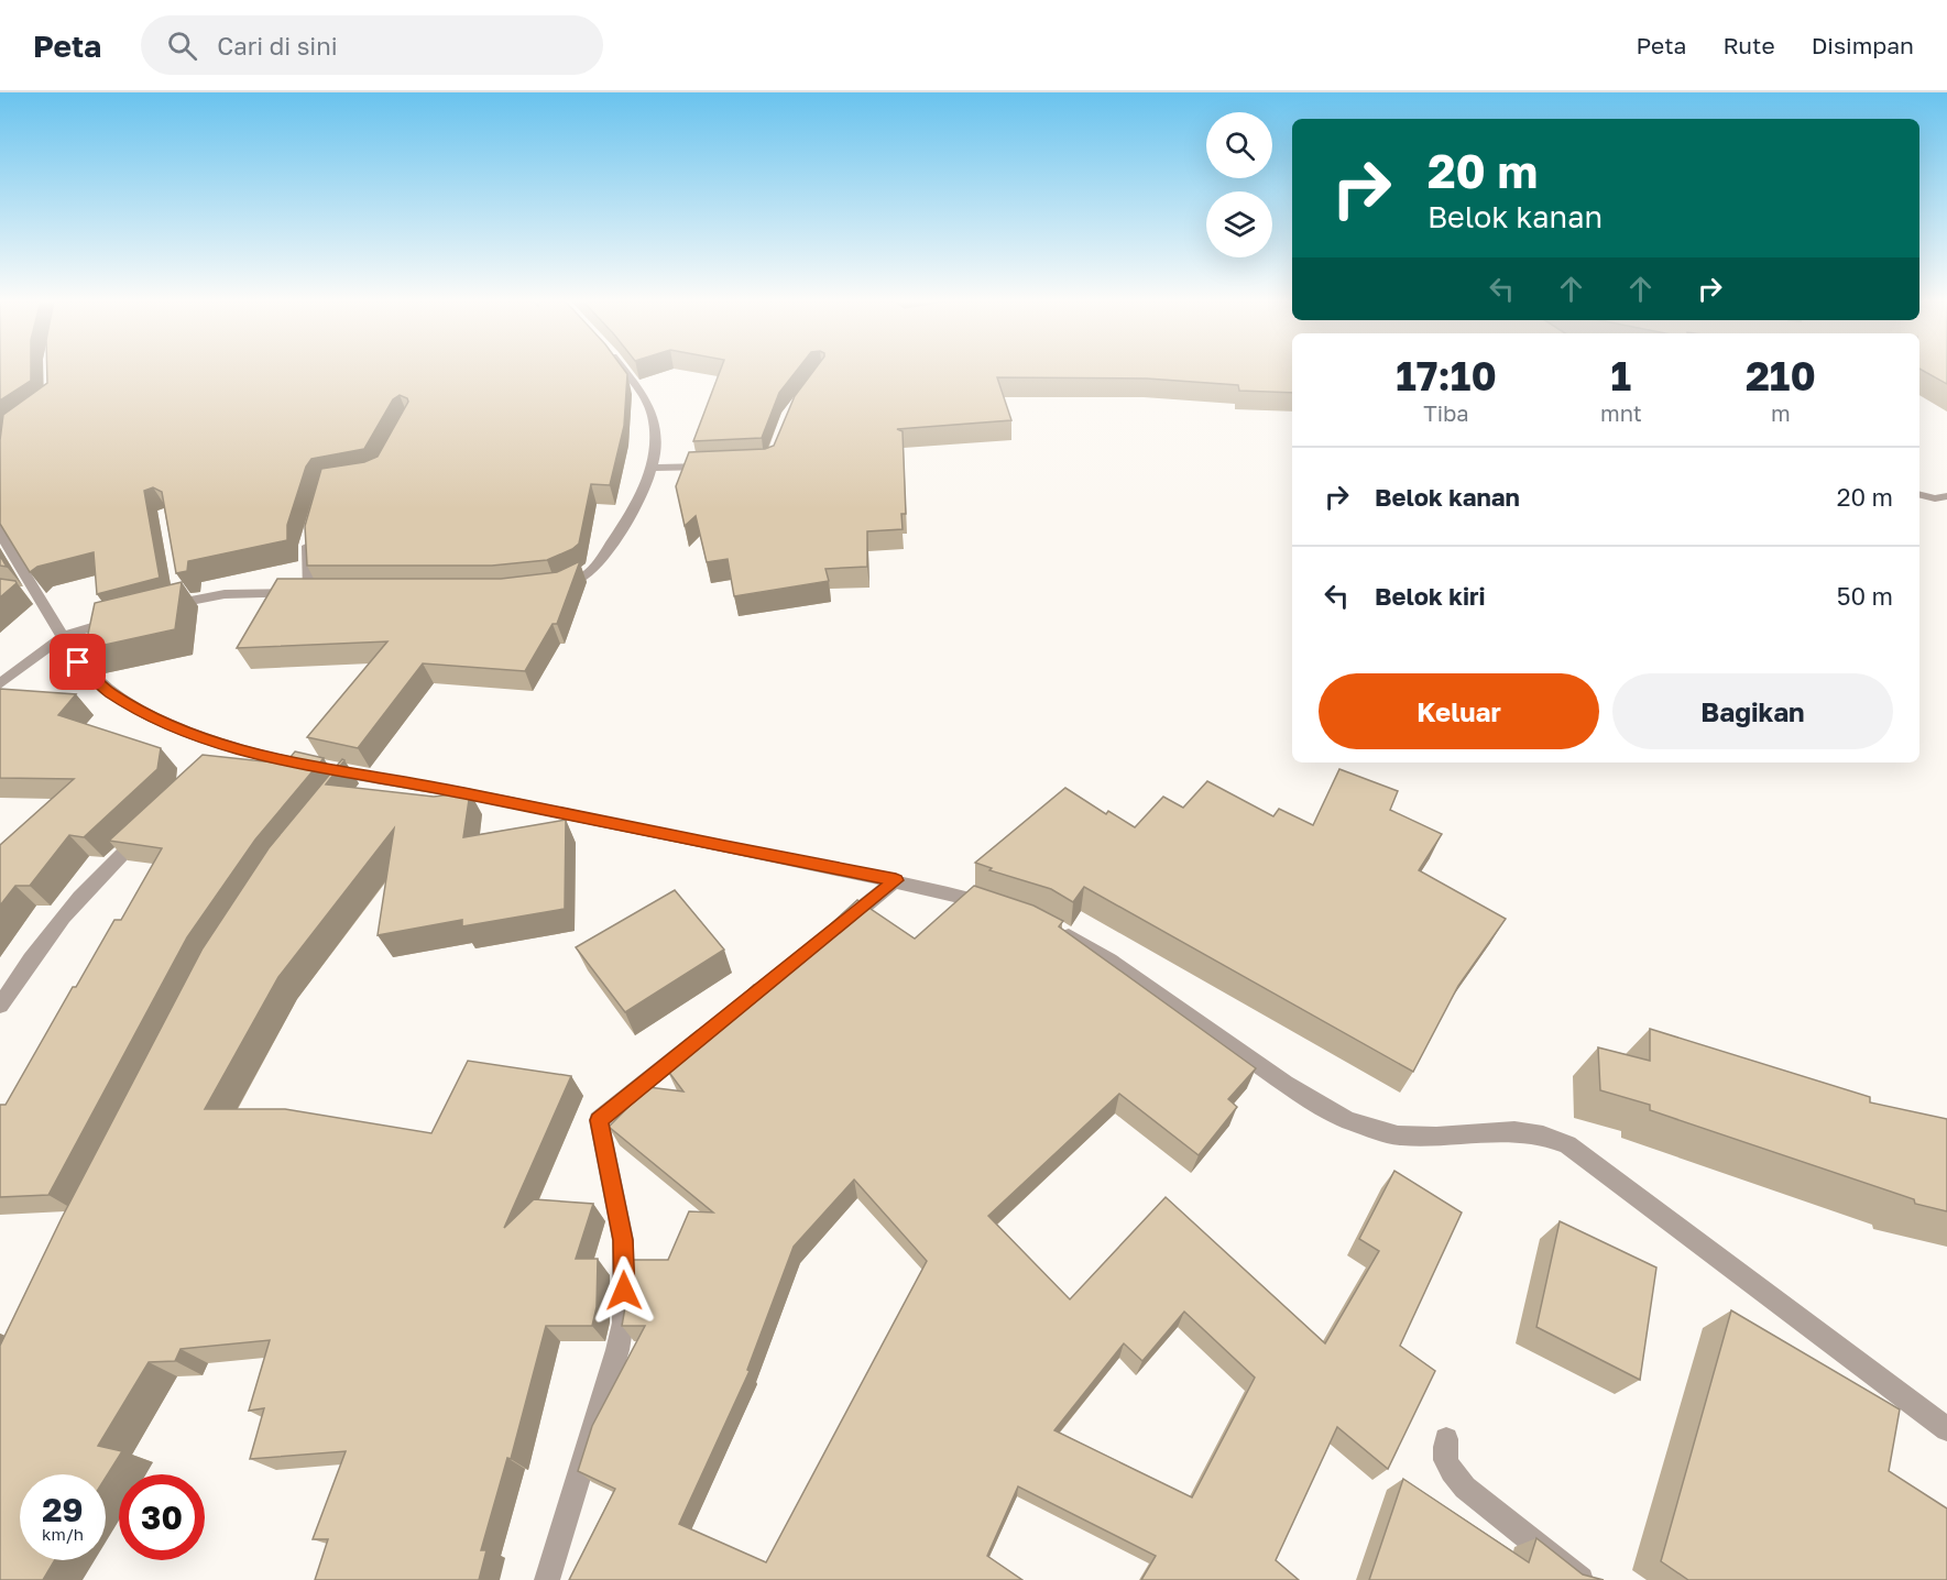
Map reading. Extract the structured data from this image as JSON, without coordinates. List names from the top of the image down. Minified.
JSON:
{"page":{"header":"Peta","search":"Cari di sini","nav":["Peta","Rute","Disimpan"],"turn":["20 m","Belok kanan"],"eta":["17:10","Tiba","1","mnt","210","m"],"list":[{"name":"Belok kanan","value":"20 m"},{"name":"Belok kiri","value":"50 m"}],"buttons":["Keluar","Bagikan"],"speed":"29 km/h","limit":"30"}}
